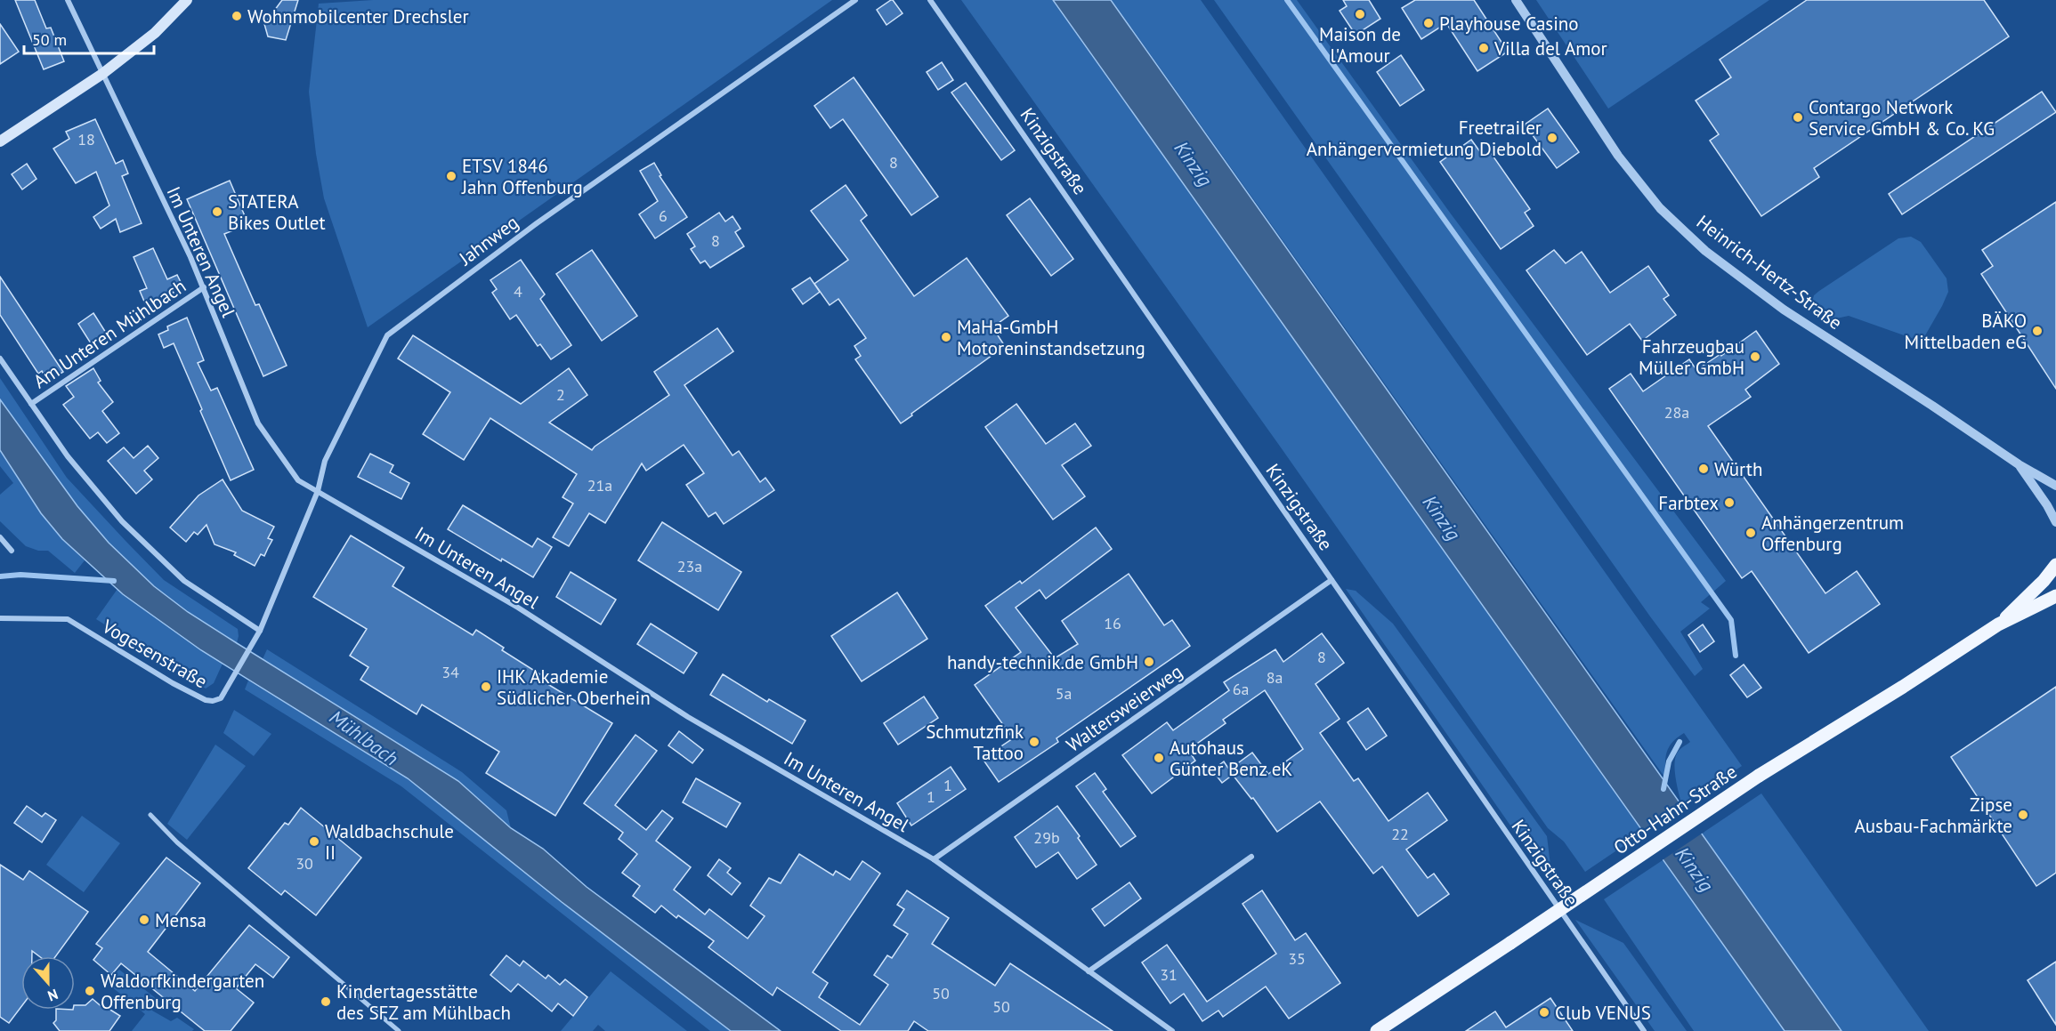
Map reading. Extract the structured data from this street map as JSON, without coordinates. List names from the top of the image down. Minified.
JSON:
{"streets":{"main road":["Otto-Hahn-Straße"],"street":["Kinzigstraße","Jahnweg","Im Unteren Angel","Heinrich-Hertz-Straße","Am Unteren Mühlbach","Vogesenstraße","Waltersweierweg"]},"crossings":[["Kinzigstraße","Waltersweierweg"],["Jahnweg","Im Unteren Angel"],["Im Unteren Angel","Am Unteren Mühlbach"],["Im Unteren Angel","Waltersweierweg"],["Am Unteren Mühlbach","Vogesenstraße"]],"water":["Kinzig","Mühlbach"],"places":["Maison de l'Amour","Wohnmobilcenter Drechsler","Playhouse Casino","Villa del Amor","Contargo Network Service GmbH & Co. KG","Freetrailer Anhängervermietung Diebold","ETSV 1846 Jahn Offenburg","STATERA Bikes Outlet","BÄKO Mittelbaden eG","MaHa-GmbH Motoreninstandsetzung","Fahrzeugbau Müller GmbH","Würth","Farbtex","Anhängerzentrum Offenburg","handy-technik.de GmbH","IHK Akademie Südlicher Oberhein","Schmutzfink Tattoo","Autohaus Günter Benz eK","Zipse Ausbau-Fachmärkte","Waldbachschule II","Mensa","Waldorfkindergarten Offenburg","Kindertagesstätte des SFZ am Mühlbach","Club VENUS"],"house_numbers":["18","8","6","8","4","2","28a","21a","23a","16","8","34","8a","6a","5a","1","1","22","29b","30","35","31","50","50"],"scale_bar":"50 m","north":"bottom"}
